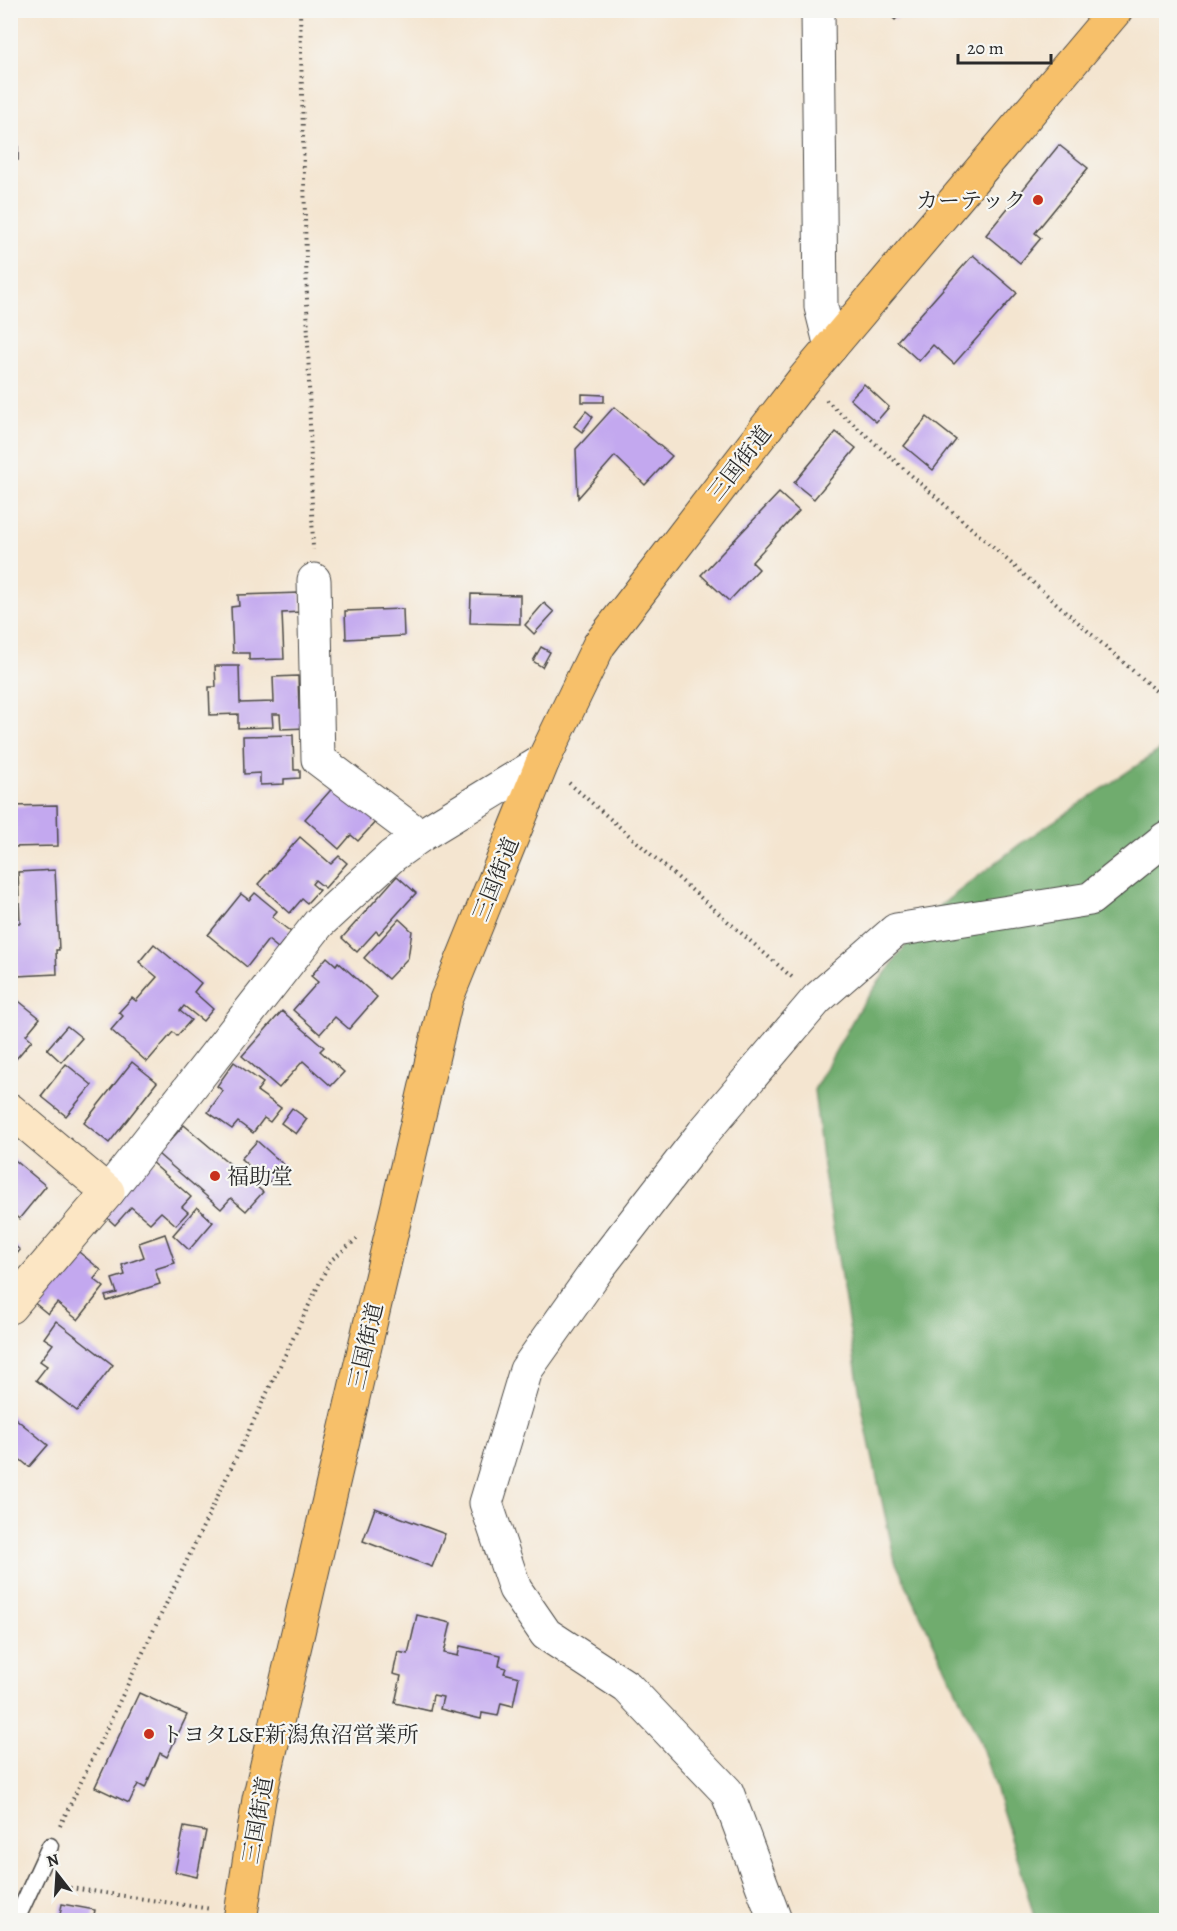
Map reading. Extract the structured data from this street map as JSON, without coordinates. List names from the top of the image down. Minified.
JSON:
{"streets":{"highway":["三国街道"]},"places":["カーテック","福助堂","トヨタL&F新潟魚沼営業所"],"scale_bar":"20 m","north":"top"}
